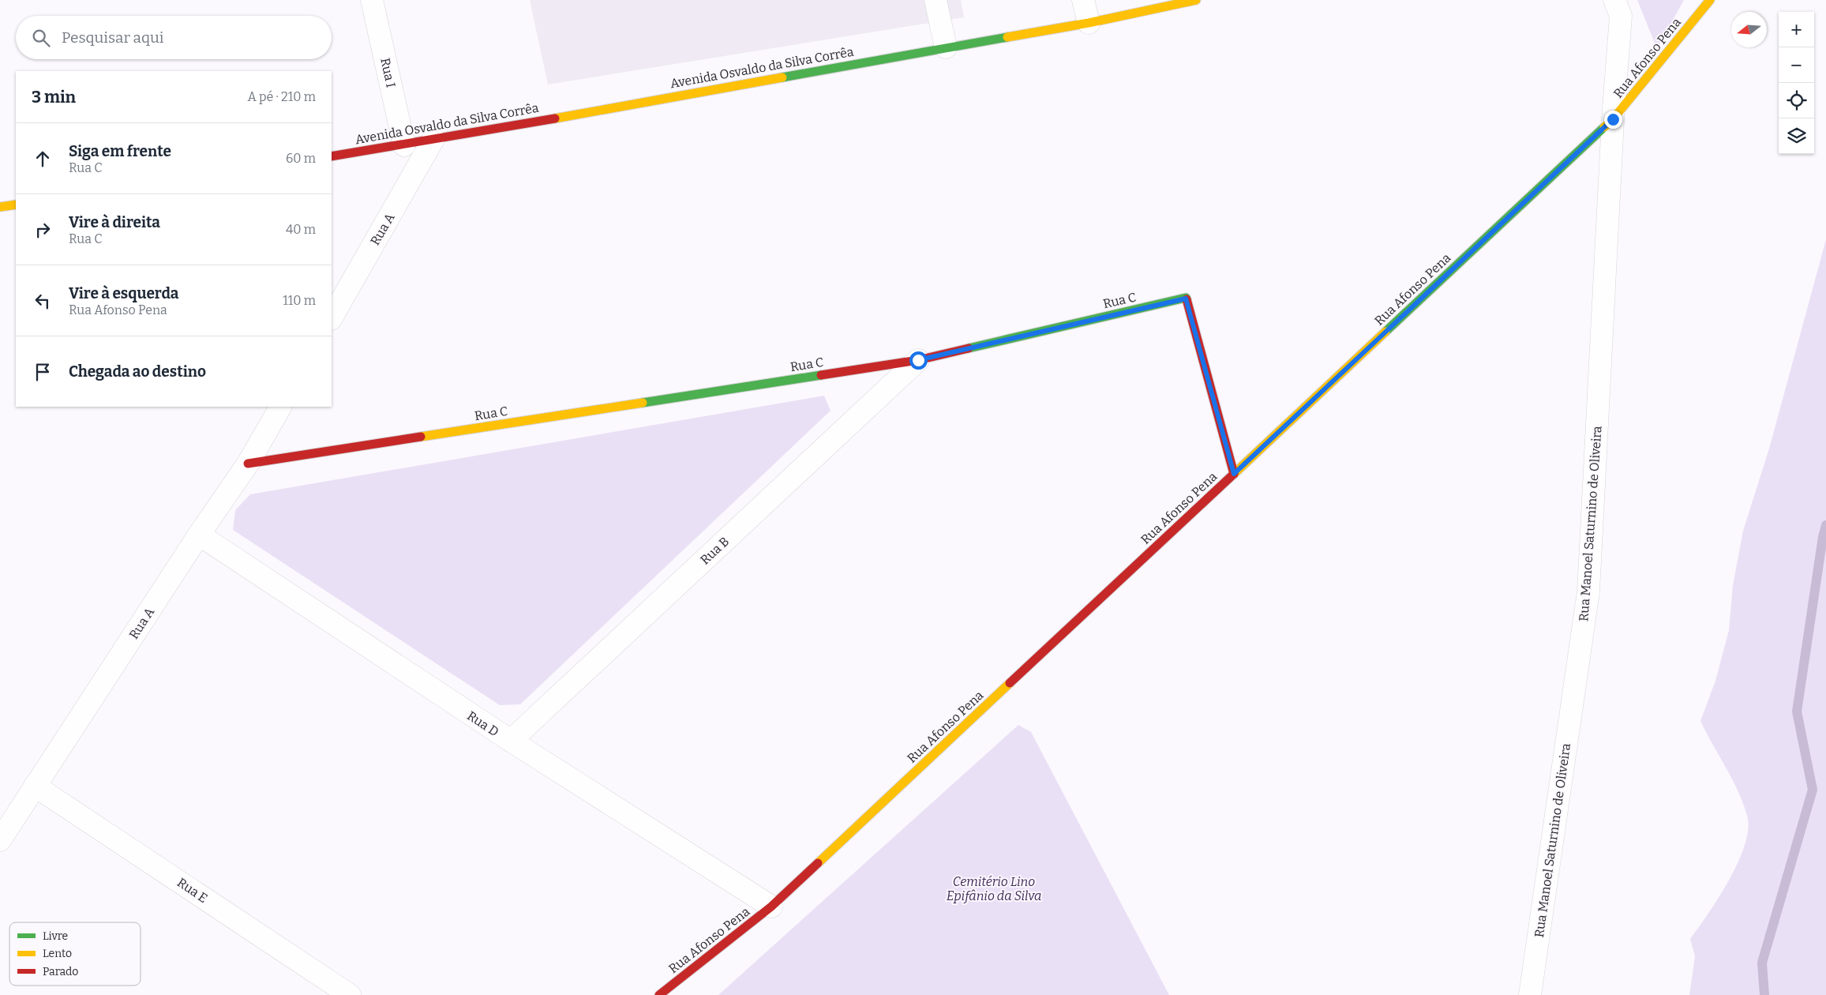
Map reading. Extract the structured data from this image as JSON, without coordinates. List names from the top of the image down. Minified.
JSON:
{"streets":{"street":["Rua Afonso Pena","Avenida Osvaldo da Silva Corrêa","Rua I","Rua A","Rua C","Rua Manoel Saturnino de Oliveira","Rua B","Rua D","Rua E"]},"crossings":[["Rua Afonso Pena","Rua C"],["Rua Afonso Pena","Rua Manoel Saturnino de Oliveira"],["Rua Afonso Pena","Rua D"],["Avenida Osvaldo da Silva Corrêa","Rua I"],["Avenida Osvaldo da Silva Corrêa","Rua A"],["Rua A","Rua C"],["Rua A","Rua D"],["Rua A","Rua E"],["Rua C","Rua B"],["Rua B","Rua D"]],"parks":["Cemitério Lino Epifânio da Silva"],"legend":["Livre","Lento","Parado"],"north":"left","page":{"map_buttons":["+","−"],"search":"Pesquisar aqui","heading":["3 min","A pé · 210 m"],"list":[["Siga em frente","Rua C","60 m"],["Vire à direita","Rua C","40 m"],["Vire à esquerda","Rua Afonso Pena","110 m"],"Chegada ao destino"]}}
